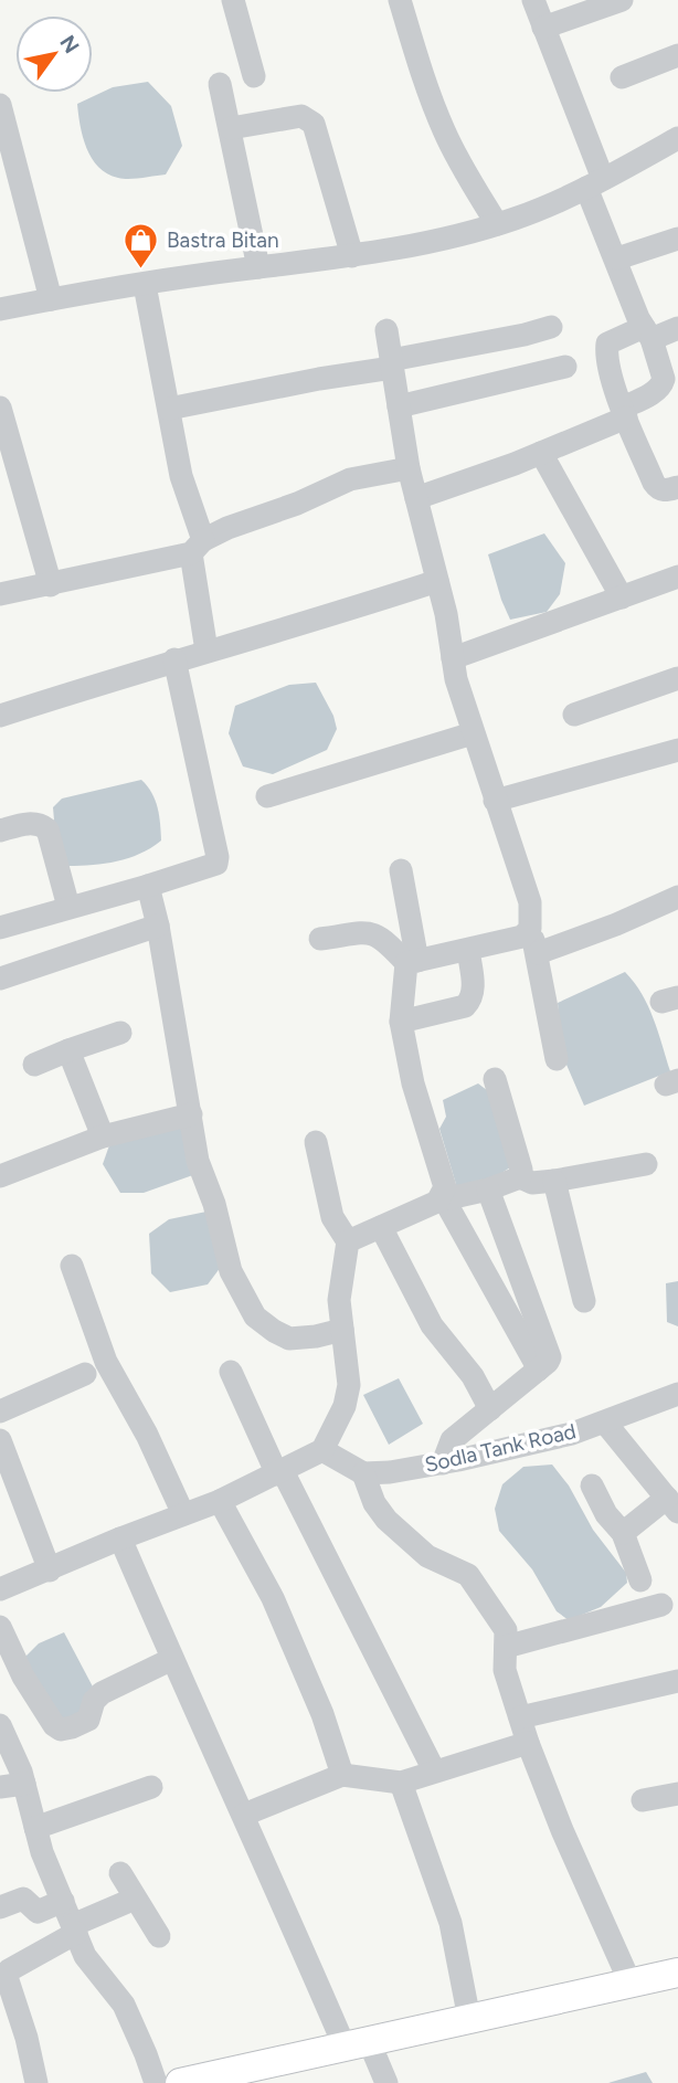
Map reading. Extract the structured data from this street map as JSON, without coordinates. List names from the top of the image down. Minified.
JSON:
{"streets":{"street":["Sodla Tank Road"]},"places":{"shop":["Bastra Bitan"]},"north":"top right"}
